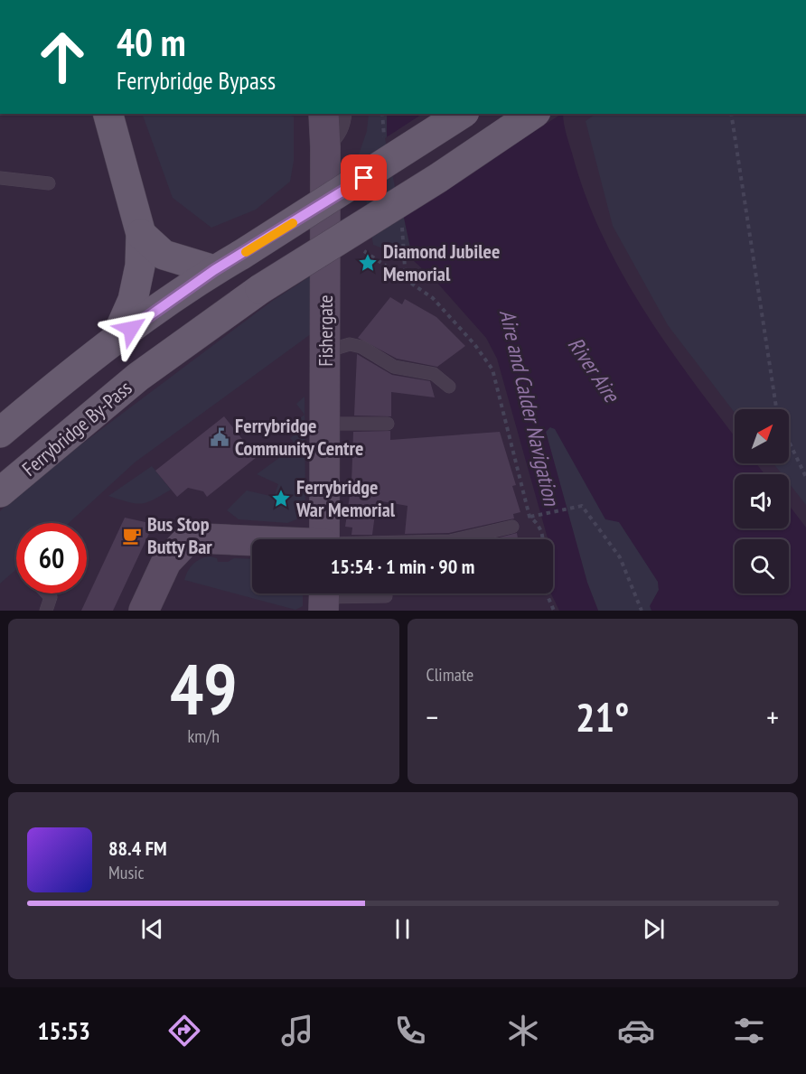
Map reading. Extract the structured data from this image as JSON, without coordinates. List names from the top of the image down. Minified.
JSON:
{"streets":{"main road":["Fishergate","Ferrybridge By-Pass"]},"water":["River Aire","Aire and Calder Navigation"],"places":{"place":["Diamond Jubilee Memorial","Ferrybridge War Memorial"],"public building":["Ferrybridge Community Centre"],"cafe":["Bus Stop Butty Bar"]},"north":"top right","page":{"turn":["40 m","Ferrybridge Bypass"],"limit":"60","trip":"15:54 · 1 min · 90 m","tile":[["49","km/h"],"Climate"],"heat":["−","21°","+"],"song":["88.4 FM","Music"],"tabs":"15:53"}}
